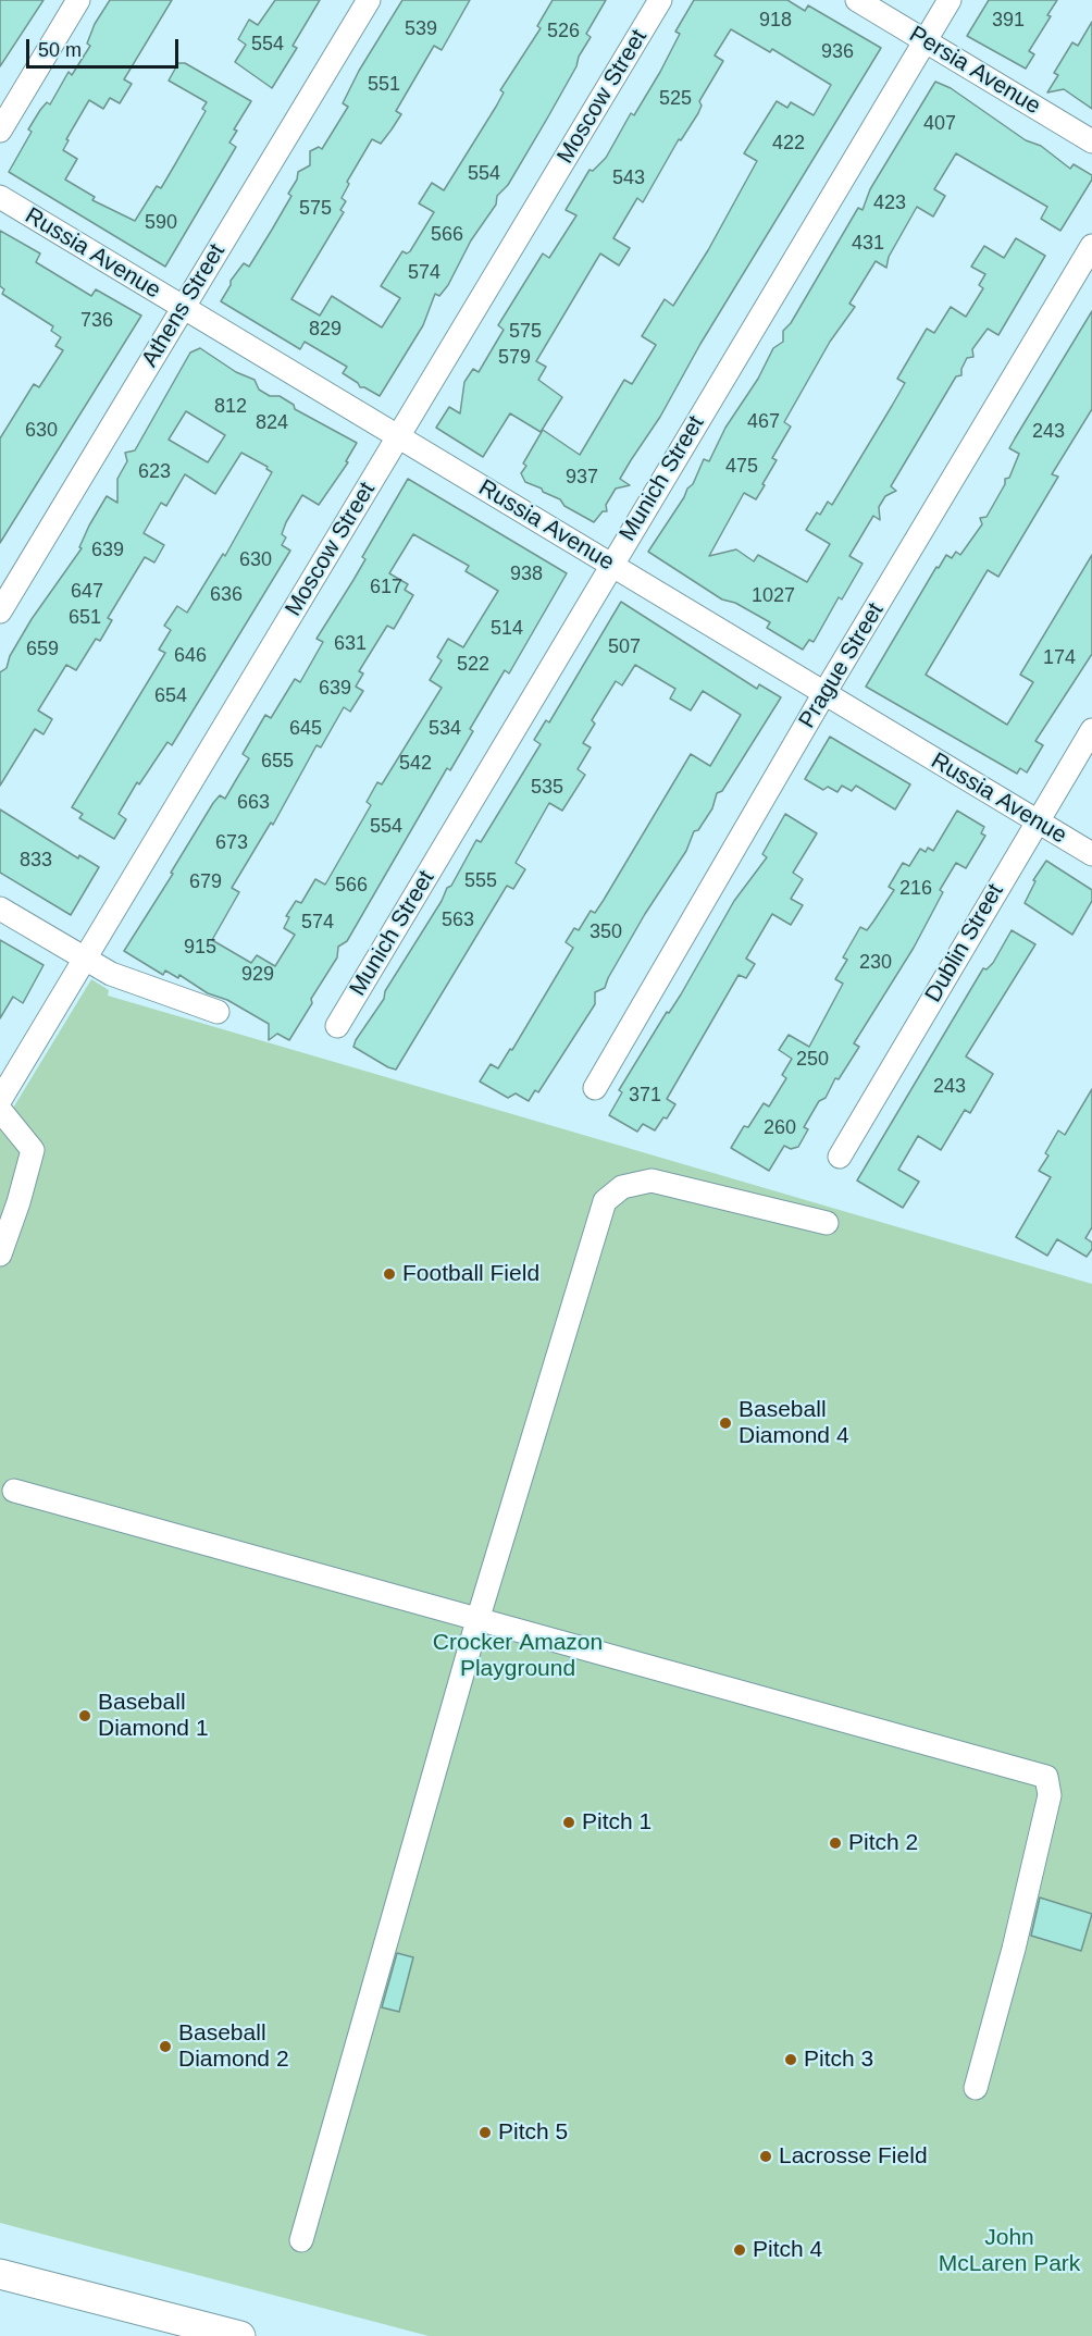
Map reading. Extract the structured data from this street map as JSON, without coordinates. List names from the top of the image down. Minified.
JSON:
{"streets":{"street":["Persia Avenue","Moscow Street","Russia Avenue","Athens Street","Munich Street","Prague Street","Dublin Street"]},"crossings":[["Persia Avenue","Munich Street"],["Moscow Street","Russia Avenue"],["Russia Avenue","Athens Street"],["Russia Avenue","Munich Street"],["Russia Avenue","Prague Street"],["Russia Avenue","Dublin Street"]],"parks":["Crocker Amazon Playground","John McLaren Park"],"places":["Football Field","Baseball Diamond 4","Baseball Diamond 1","Pitch 1","Pitch 2","Baseball Diamond 2","Pitch 3","Pitch 5","Lacrosse Field","Pitch 4"],"house_numbers":["918","391","539","526","554","936","551","525","407","422","554","543","423","575","590","566","431","574","736","829","575","579","812","467","824","630","243","475","623","937","639","630","938","617","647","636","1027","651","514","631","507","659","646","174","522","639","654","645","534","655","542","535","663","554","673","833","555","679","566","216","563","574","350","915","230","929","250","243","371","260"],"scale_bar":"50 m"}
